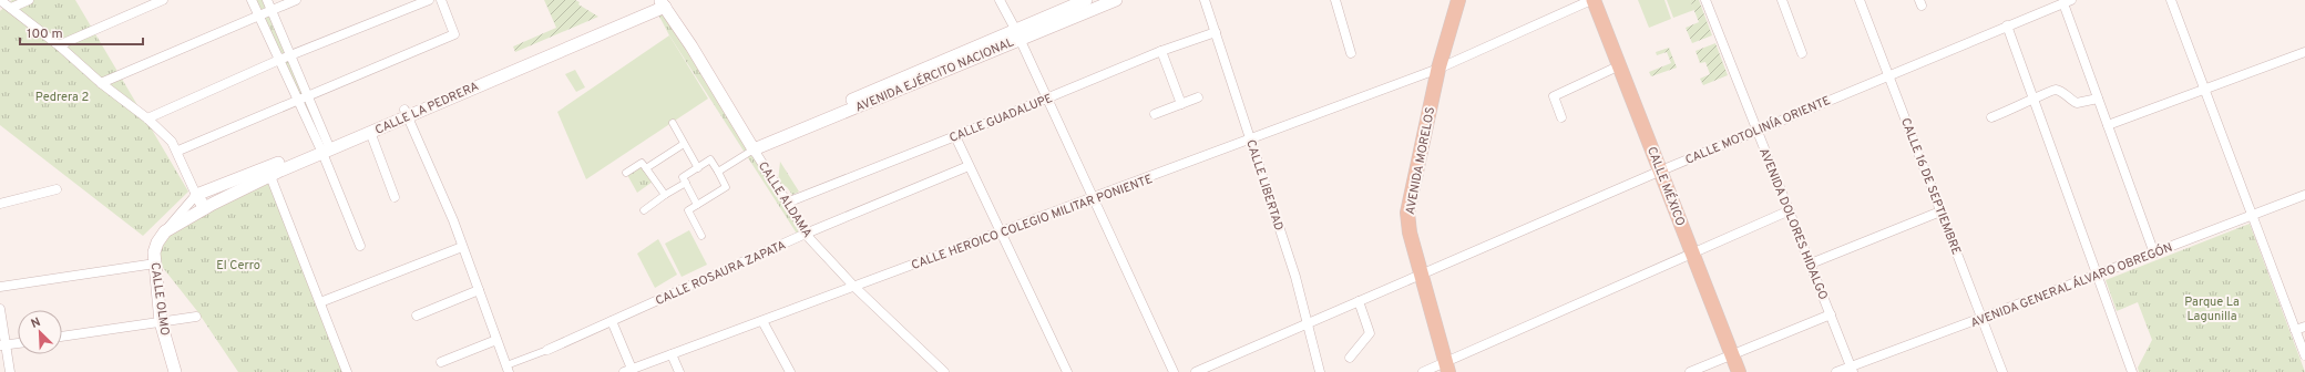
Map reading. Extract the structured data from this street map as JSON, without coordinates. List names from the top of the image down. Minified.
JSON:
{"streets":{"main road":["AVENIDA EJÉRCITO NACIONAL","CALLE LA PEDRERA","AVENIDA MORELOS","CALLE MÉXICO","CALLE ALDAMA","CALLE OLMO"],"street":["CALLE GUADALUPE","CALLE MOTOLINÍA ORIENTE","CALLE LIBERTAD","CALLE 16 DE SEPTIEMBRE","CALLE HEROICO COLEGIO MILITAR PONIENTE","AVENIDA DOLORES HIDALGO","CALLE ROSAURA ZAPATA","AVENIDA GENERAL ÁLVARO OBREGÓN"]},"crossings":[["AVENIDA EJÉRCITO NACIONAL","CALLE ALDAMA"],["CALLE LA PEDRERA","CALLE ALDAMA"],["CALLE GUADALUPE","CALLE LIBERTAD"],["CALLE GUADALUPE","CALLE ALDAMA"],["CALLE MOTOLINÍA ORIENTE","AVENIDA MORELOS"],["CALLE MOTOLINÍA ORIENTE","CALLE LIBERTAD"],["CALLE MOTOLINÍA ORIENTE","CALLE MÉXICO"],["CALLE MOTOLINÍA ORIENTE","CALLE 16 DE SEPTIEMBRE"],["CALLE MOTOLINÍA ORIENTE","AVENIDA DOLORES HIDALGO"],["AVENIDA MORELOS","CALLE HEROICO COLEGIO MILITAR PONIENTE"],["CALLE LIBERTAD","CALLE HEROICO COLEGIO MILITAR PONIENTE"],["CALLE MÉXICO","CALLE HEROICO COLEGIO MILITAR PONIENTE"],["CALLE 16 DE SEPTIEMBRE","AVENIDA GENERAL ÁLVARO OBREGÓN"],["CALLE ALDAMA","CALLE HEROICO COLEGIO MILITAR PONIENTE"],["CALLE ALDAMA","CALLE ROSAURA ZAPATA"],["AVENIDA DOLORES HIDALGO","AVENIDA GENERAL ÁLVARO OBREGÓN"]],"parks":["Pedrera 2","El Cerro","Parque La Lagunilla"],"scale_bar":"100 m","north":"top left"}
